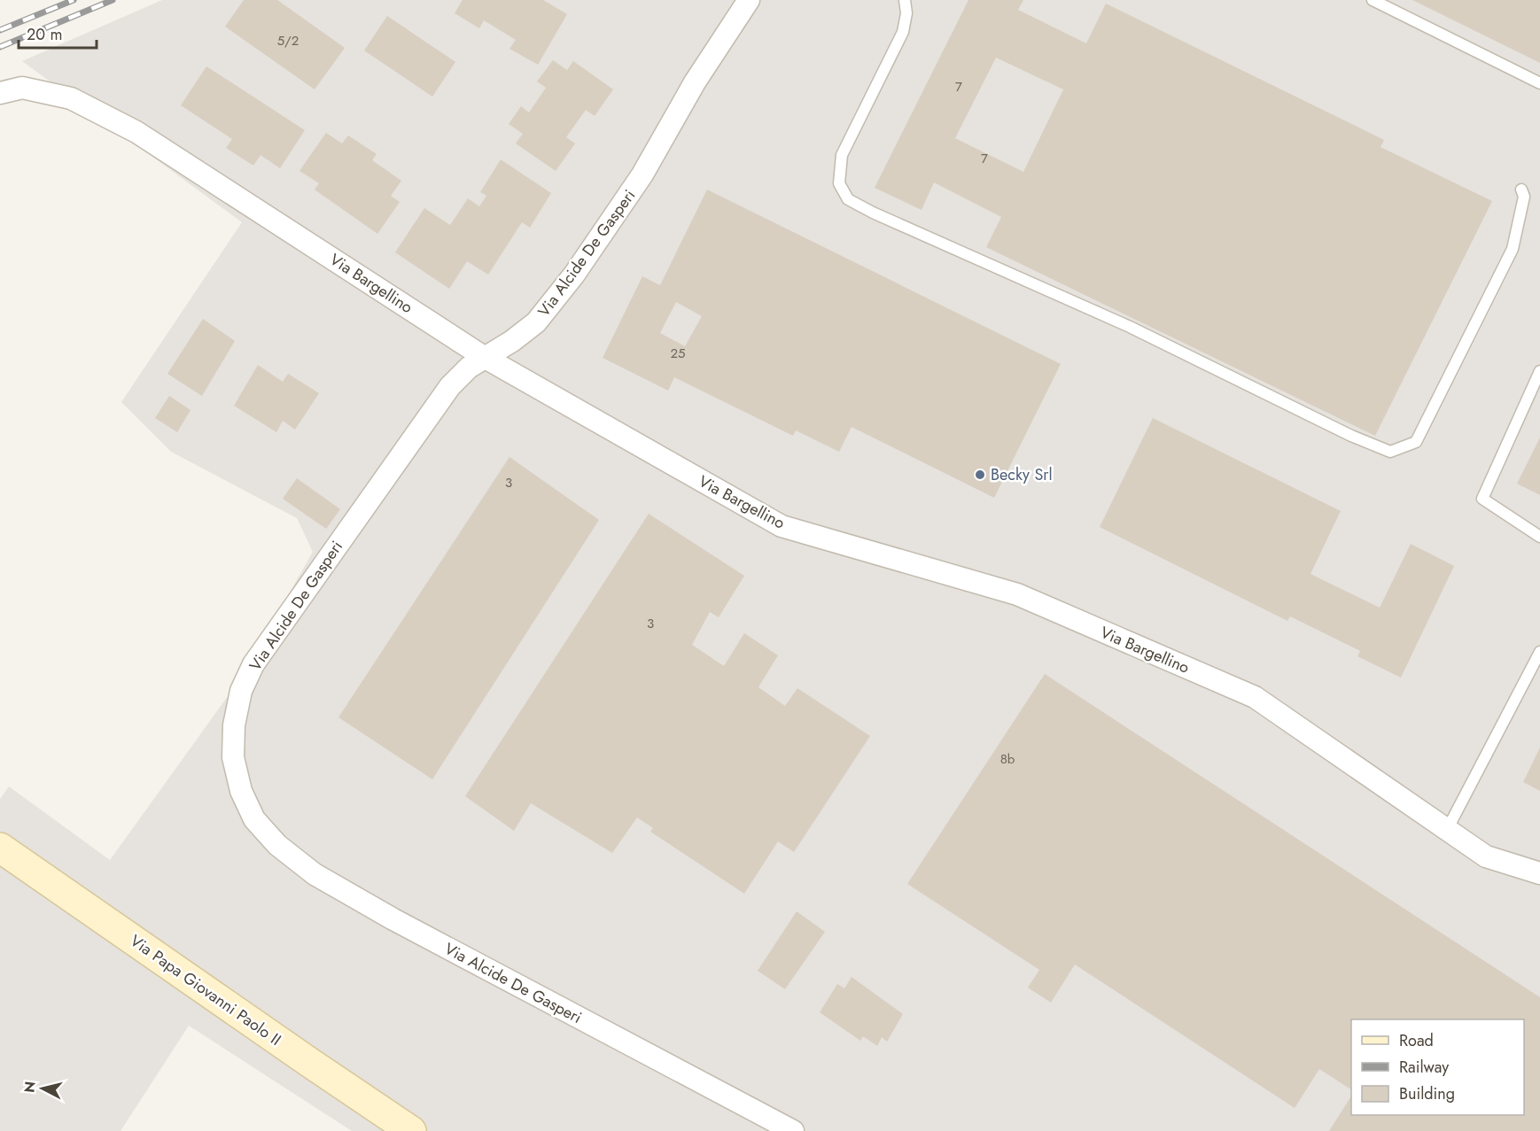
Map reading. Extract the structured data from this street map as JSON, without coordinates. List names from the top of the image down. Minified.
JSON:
{"streets":{"main road":["Via Papa Giovanni Paolo II"],"street":["Via Alcide De Gasperi","Via Bargellino"]},"crossings":[["Via Alcide De Gasperi","Via Bargellino"]],"places":["Becky Srl"],"house_numbers":["5/2","7","7","25","3","3","8b"],"legend":["Road","Railway","Building"],"scale_bar":"20 m","north":"left"}
